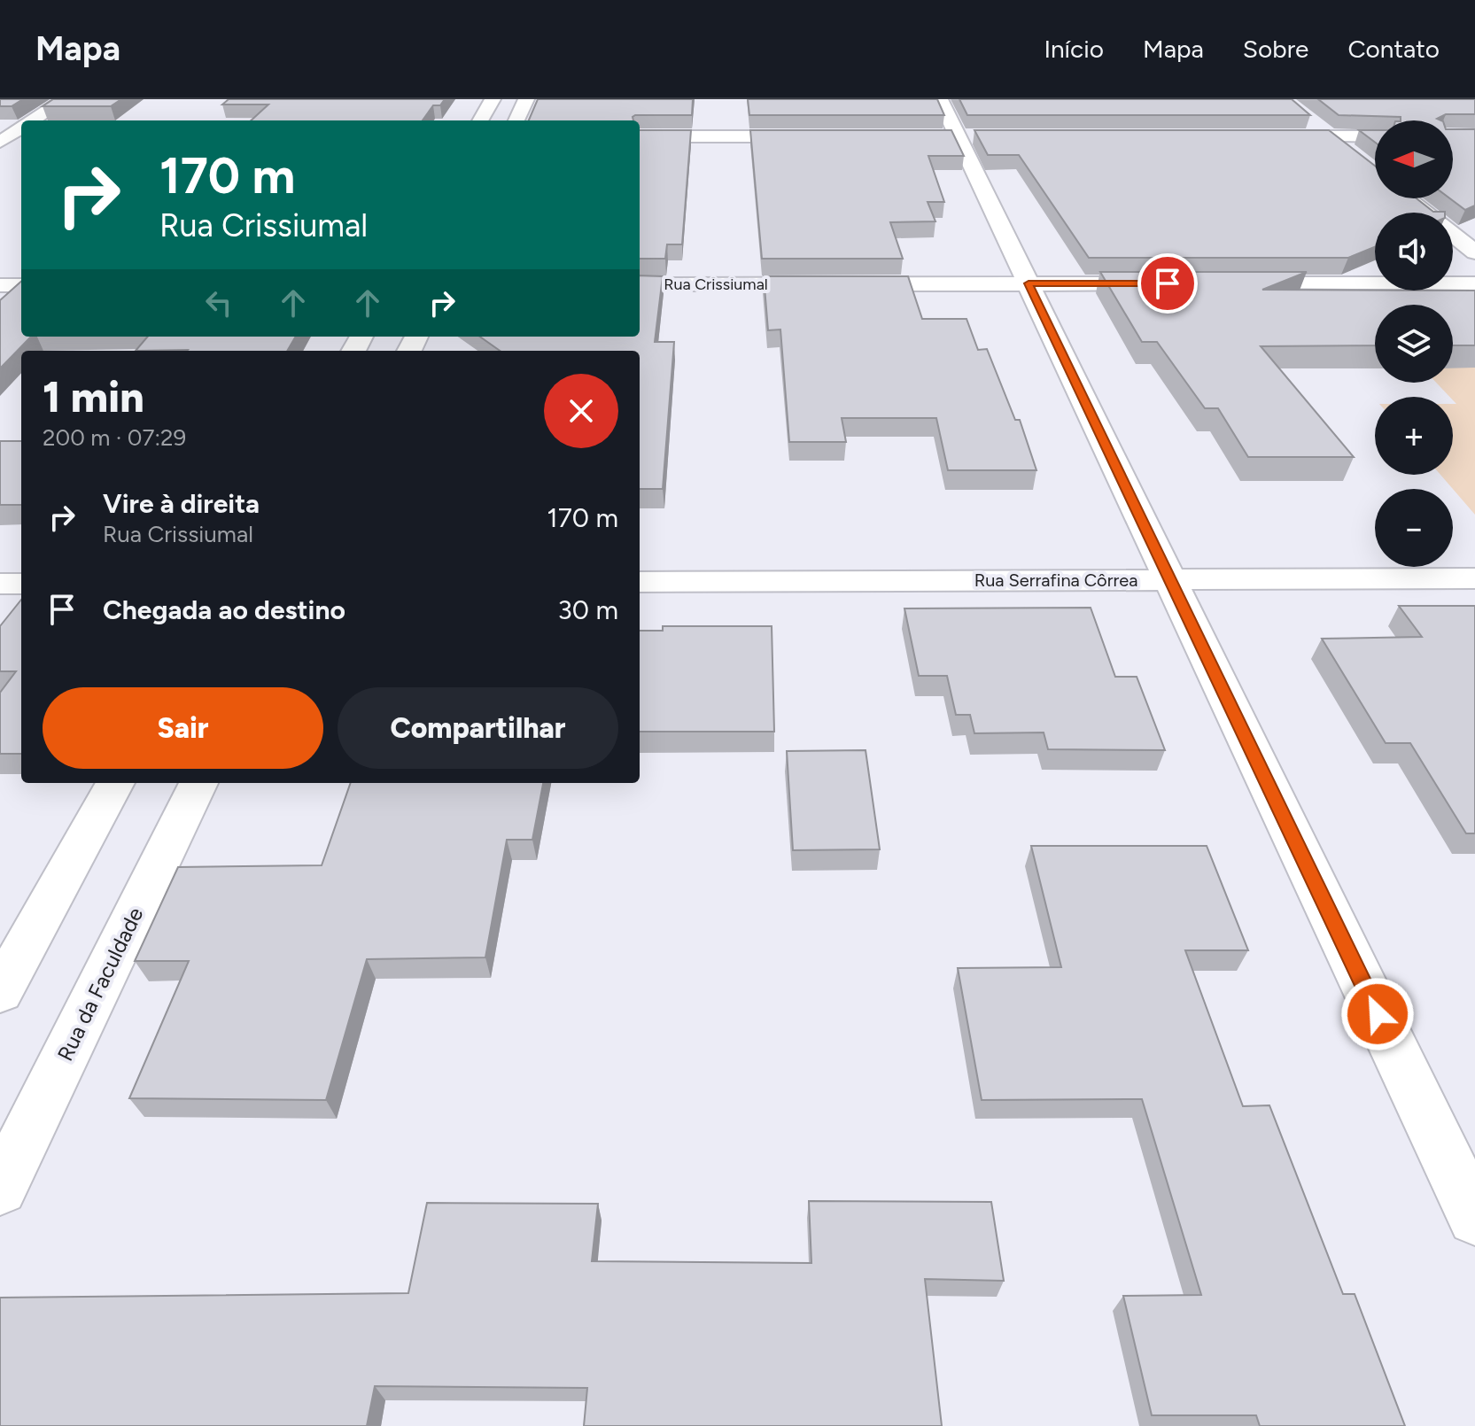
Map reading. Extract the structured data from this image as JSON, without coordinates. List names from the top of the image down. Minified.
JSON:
{"streets":{"street":["Rua Crissiumal","Rua Serrafina Côrrea","Rua da Faculdade"]},"north":"left","page":{"header":"Mapa","nav":["Início","Mapa","Sobre","Contato"],"map_buttons":["+","−"],"turn":["170 m","Rua Crissiumal"],"heading":["1 min","200 m · 07:29"],"list":[{"name":"Vire à direita","note":"Rua Crissiumal","value":"170 m"},{"name":"Chegada ao destino","value":"30 m"}],"buttons":["Sair","Compartilhar"]}}
